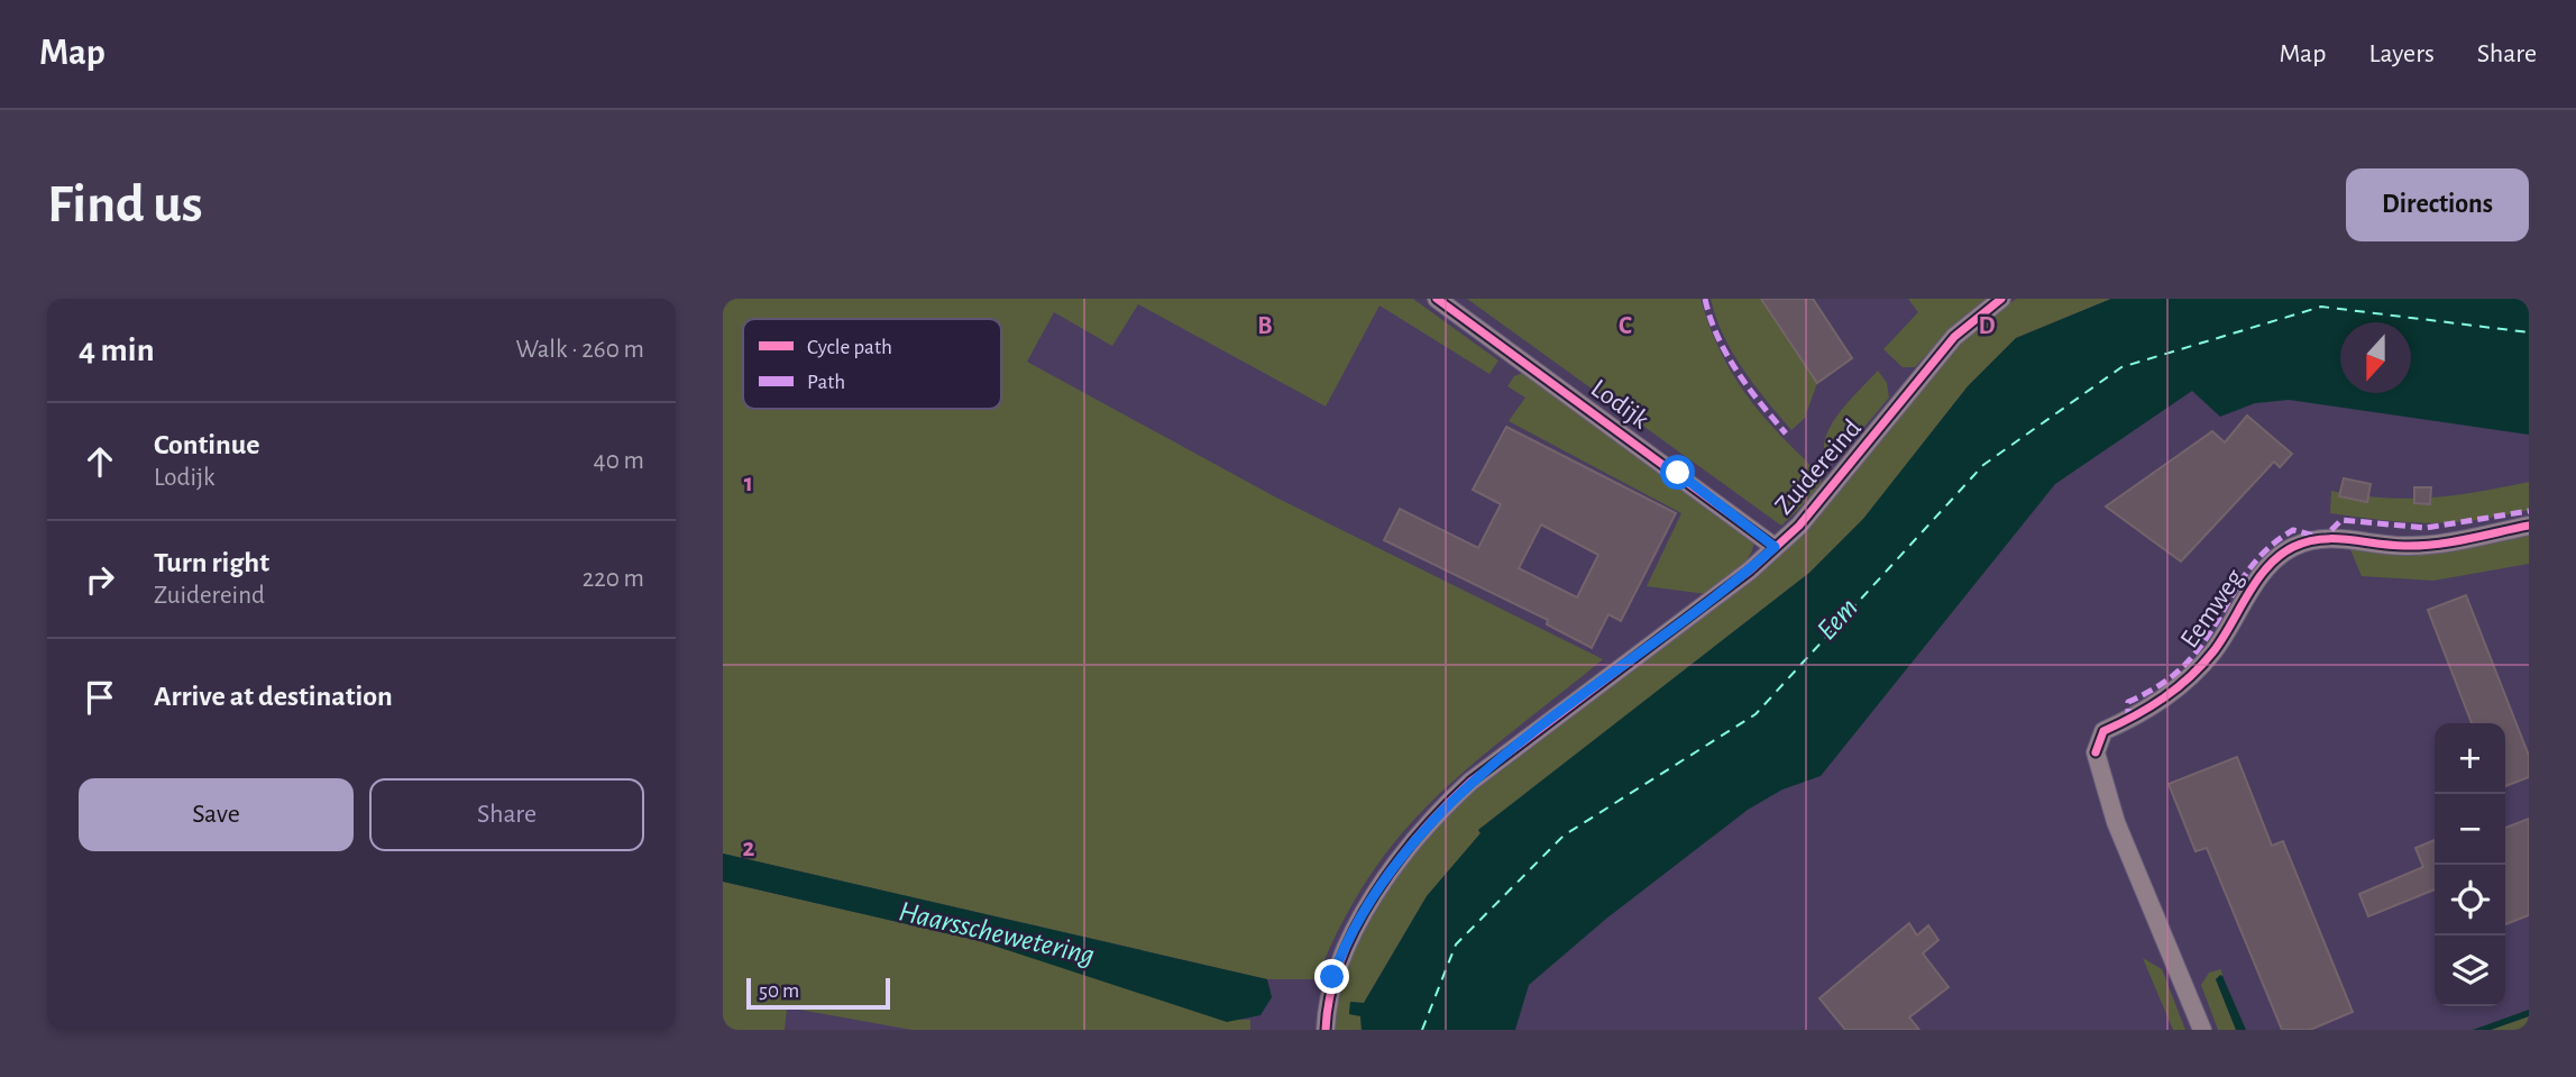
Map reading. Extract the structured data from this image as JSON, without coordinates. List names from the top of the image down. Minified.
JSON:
{"streets":{"street":["Lodijk","Zuidereind","Eemweg"]},"crossings":[["Lodijk","Zuidereind"]],"water":["Eem","Haarsschewetering"],"legend":["Cycle path","Path"],"scale_bar":"50 m","north":"bottom","page":{"header":"Map","nav":["Map","Layers","Share"],"buttons":["Directions",["Save","Share"]],"title":"Find us","heading":["4 min","Walk · 260 m"],"list":[["Continue","Lodijk","40 m"],["Turn right","Zuidereind","220 m"],"Arrive at destination"],"map_buttons":["+","−"],"scale":"50 m"},"grid":{"columns":["B","C","D"],"rows":["1","2"]}}
